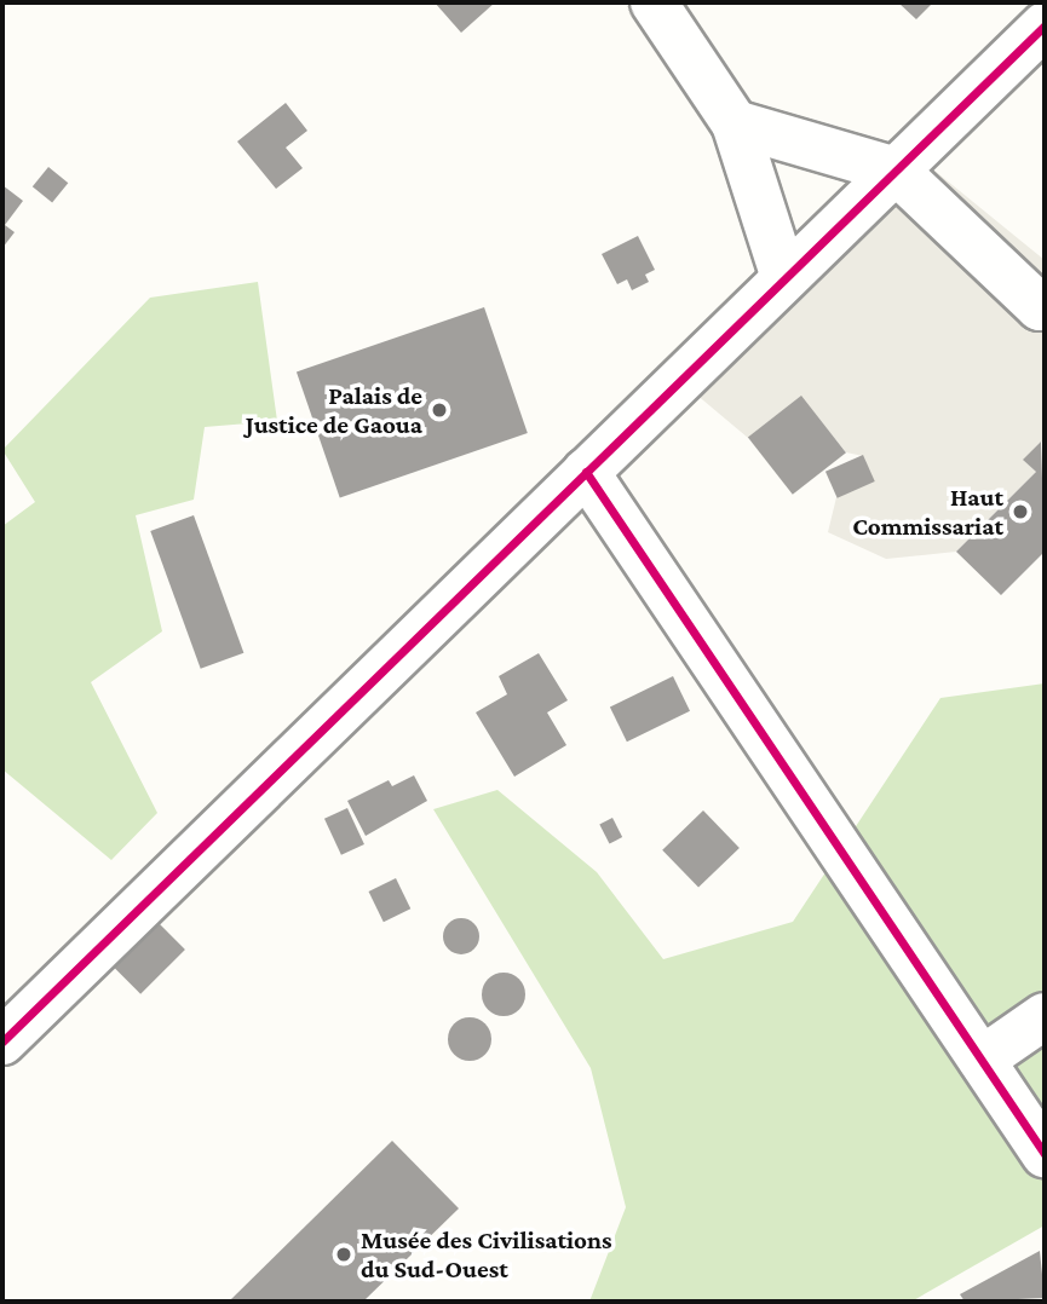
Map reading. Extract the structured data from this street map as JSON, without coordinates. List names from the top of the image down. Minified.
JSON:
{"places":["Palais de Justice de Gaoua","Haut Commissariat","Musée des Civilisations du Sud-Ouest"]}
